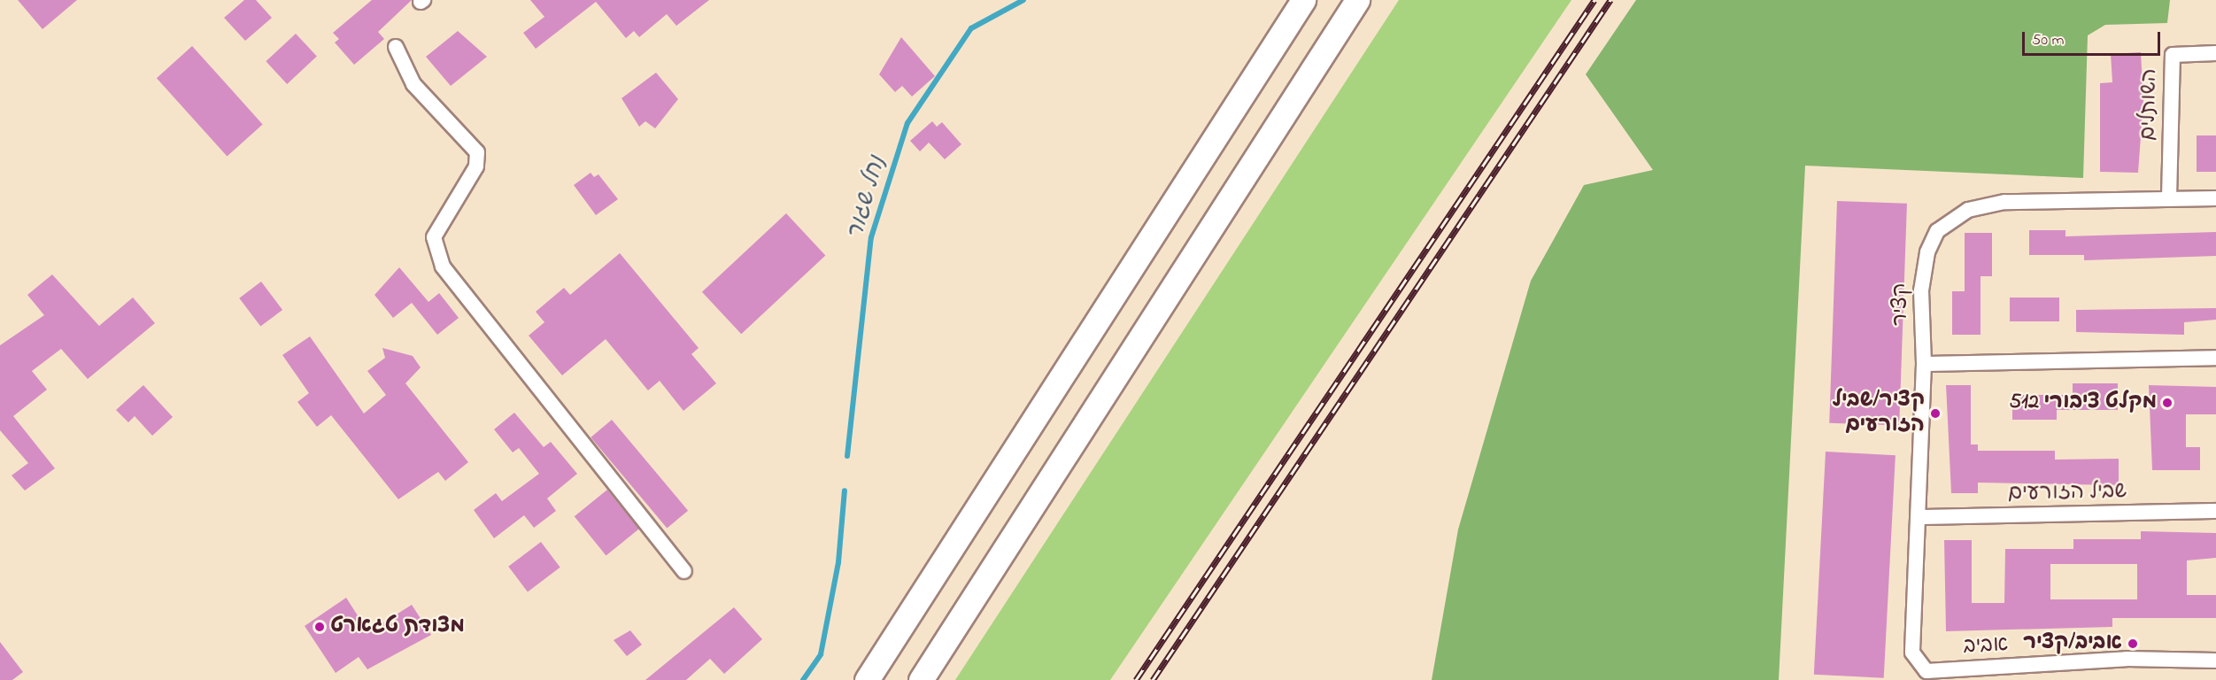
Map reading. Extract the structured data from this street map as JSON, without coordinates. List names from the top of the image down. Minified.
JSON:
{"streets":{"street":["השותלים","קציר","שביל הזורעים","אביב"]},"crossings":[["השותלים","קציר"],["קציר","שביל הזורעים"],["קציר","אביב"]],"water":["נחל שגור"],"places":["מקלט ציבורי 512","קציר/שביל הזורעים","מצודת טגארט","אביב/קציר"],"scale_bar":"50 m"}
